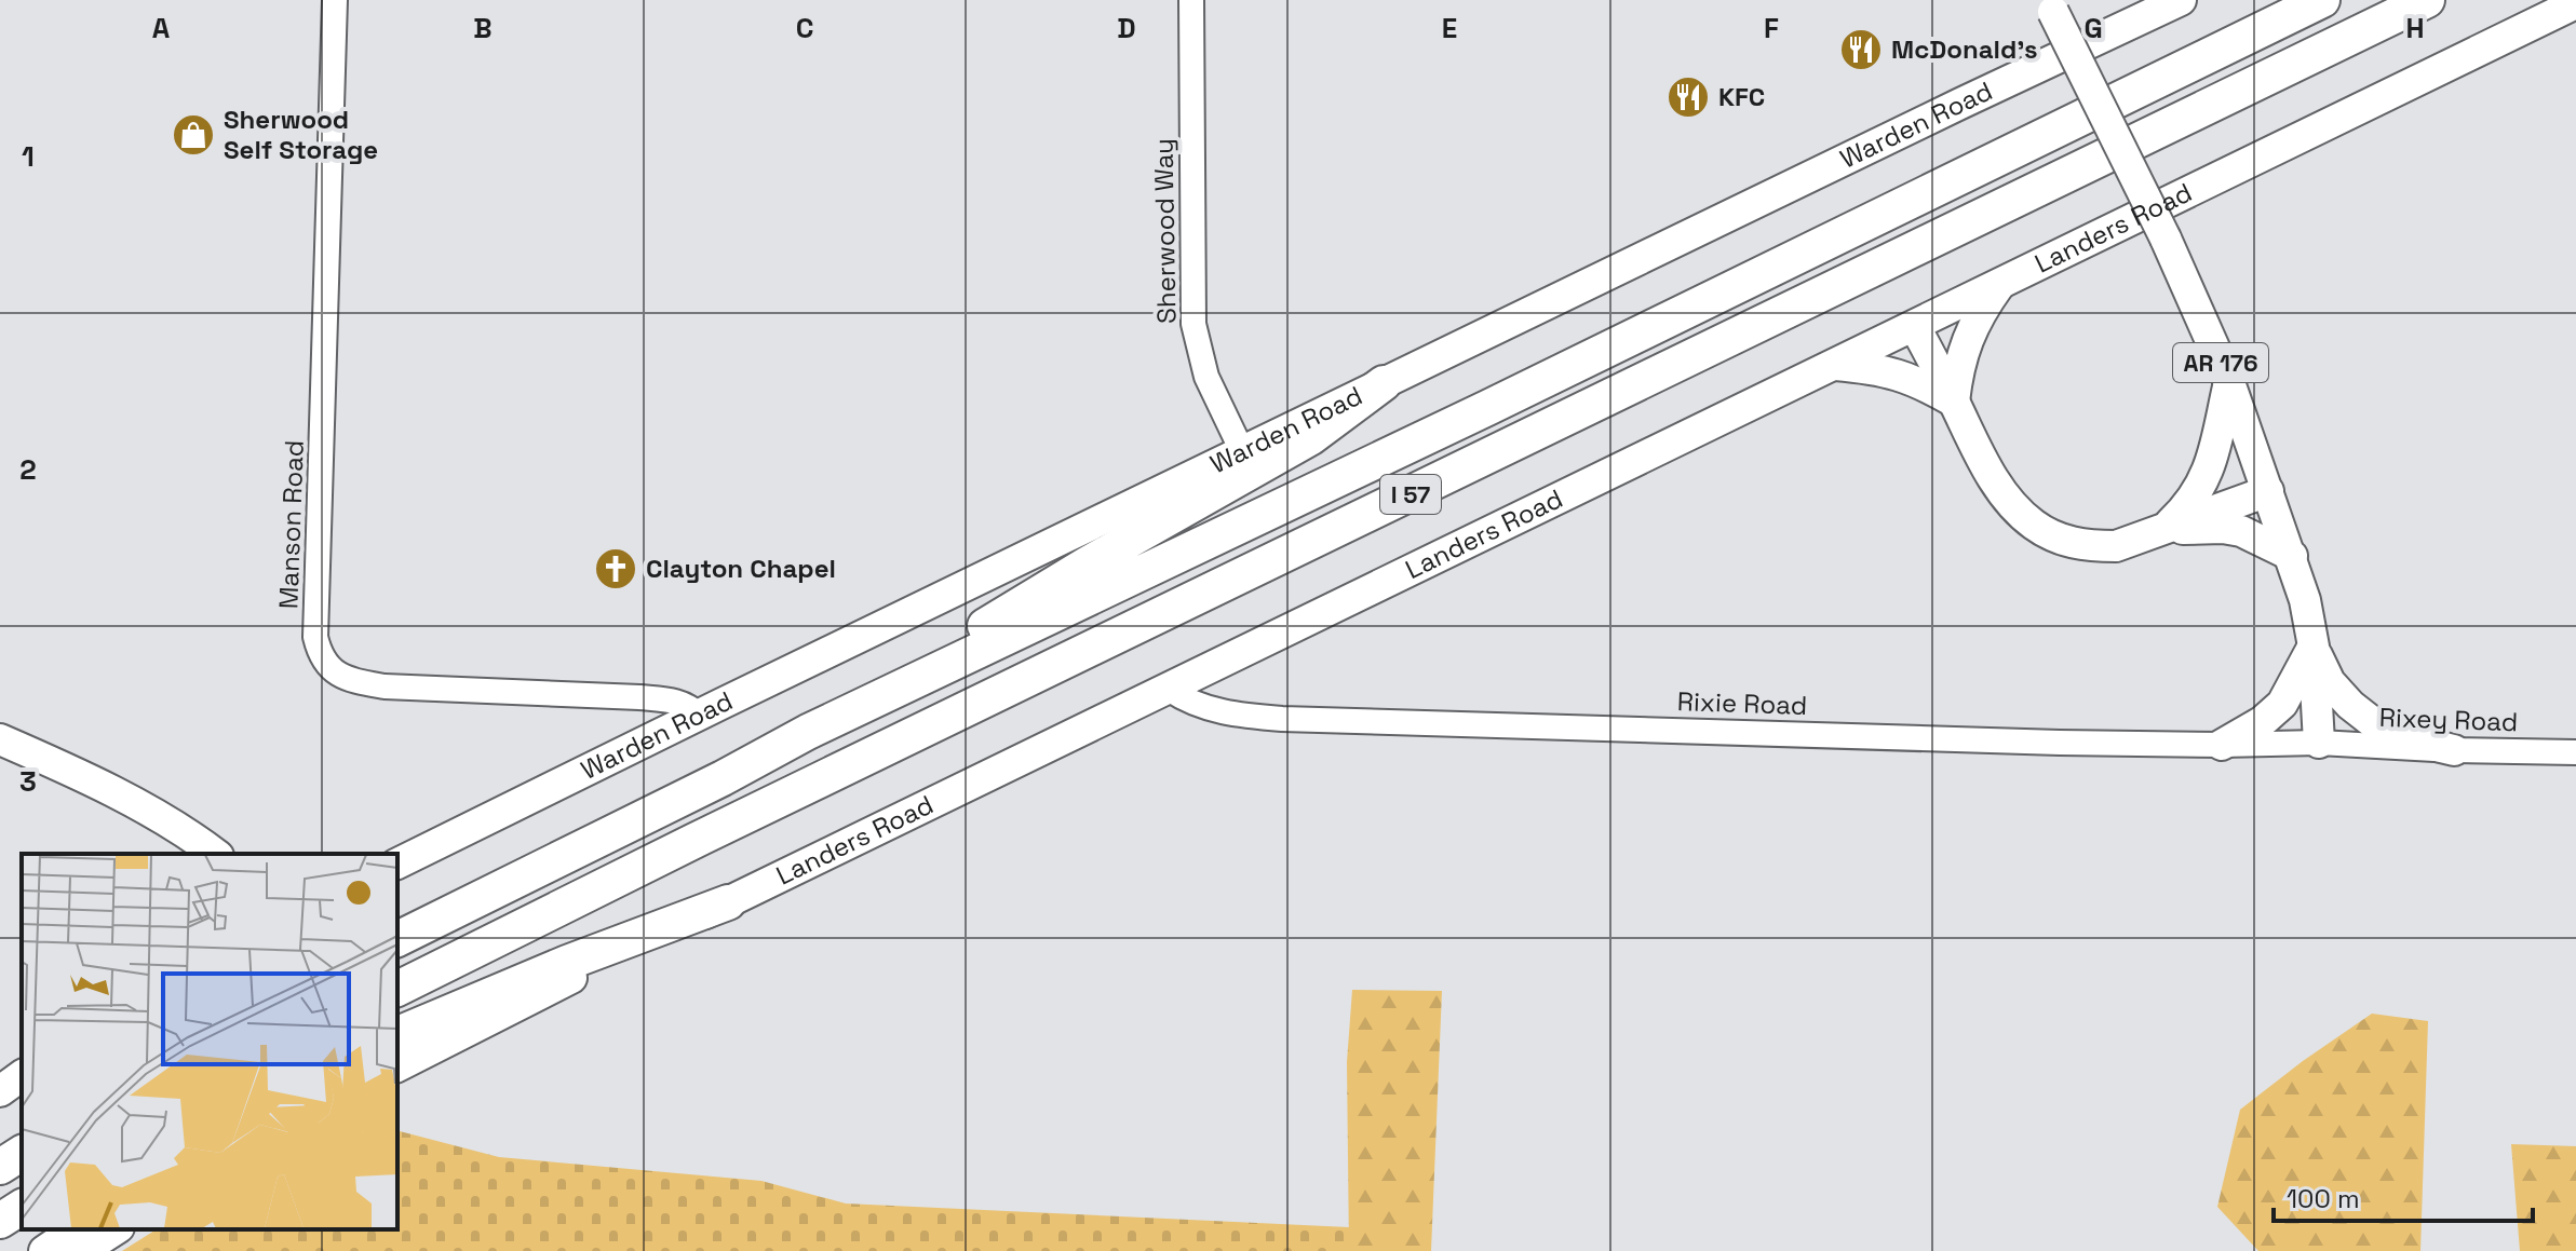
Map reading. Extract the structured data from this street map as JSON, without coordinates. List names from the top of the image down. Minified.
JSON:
{"streets":{"highway":["I 57"],"main road":["Warden Road","Landers Road","AR 176"],"street":["Sherwood Way","Manson Road","Rixie Road","Rixey Road"]},"crossings":[["Warden Road","Sherwood Way"],["Warden Road","Manson Road"],["Landers Road","Rixie Road"],["Rixie Road","Rixey Road"]],"places":{"restaurant":["McDonald's","KFC"],"shop":["Sherwood Self Storage"],"church":["Clayton Chapel"]},"scale_bar":"100 m","grid":{"columns":["A","B","C","D","E","F","G","H"],"rows":["1","2","3"]}}
